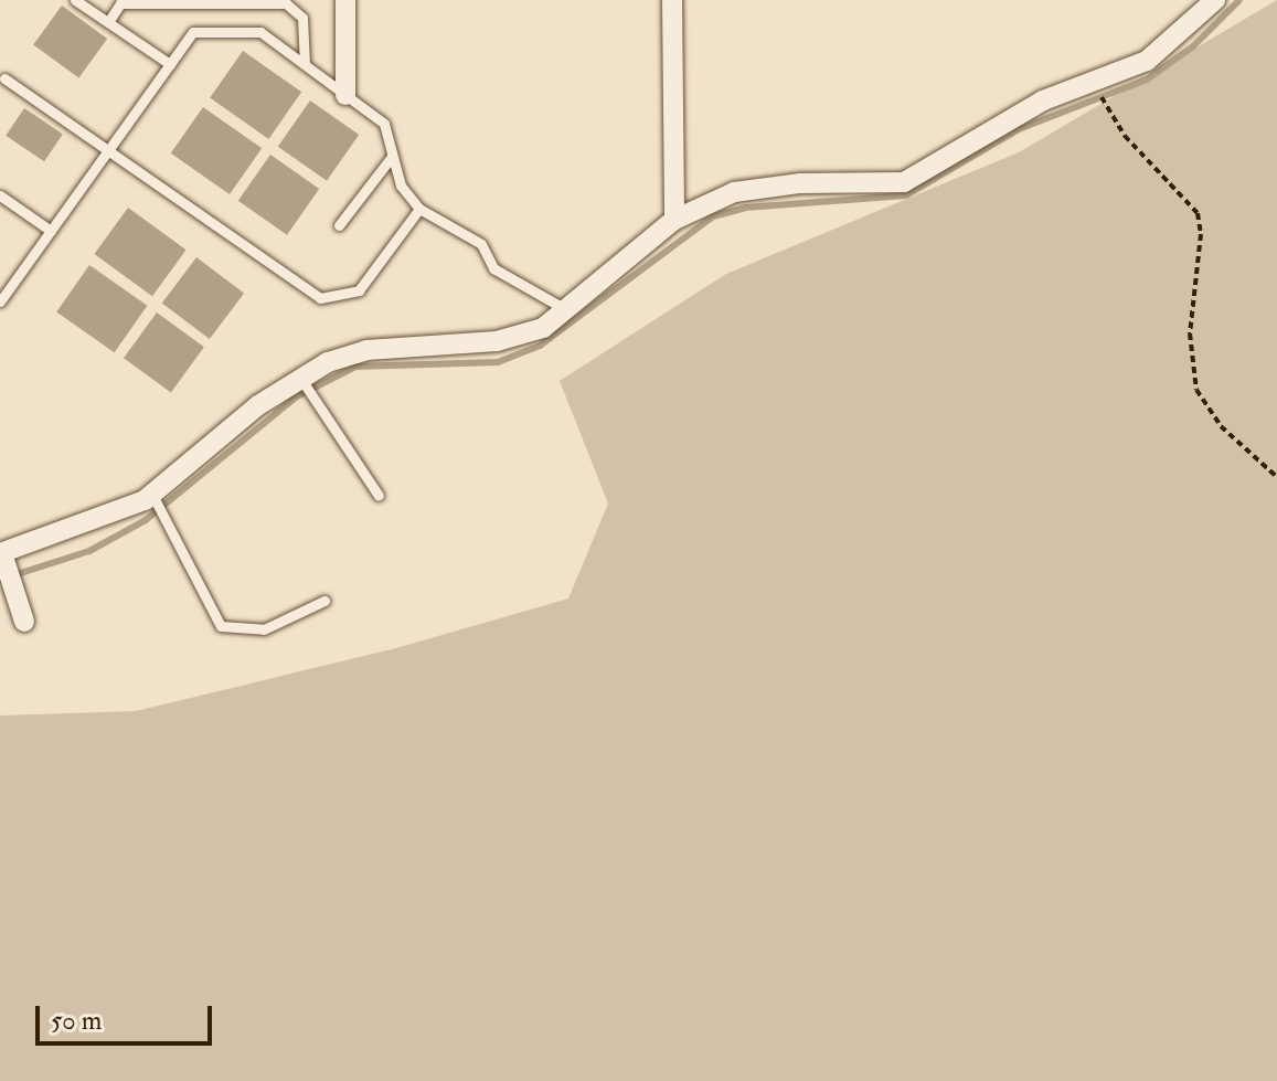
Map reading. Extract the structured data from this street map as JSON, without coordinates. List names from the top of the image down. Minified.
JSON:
{"scale_bar":"50 m"}
